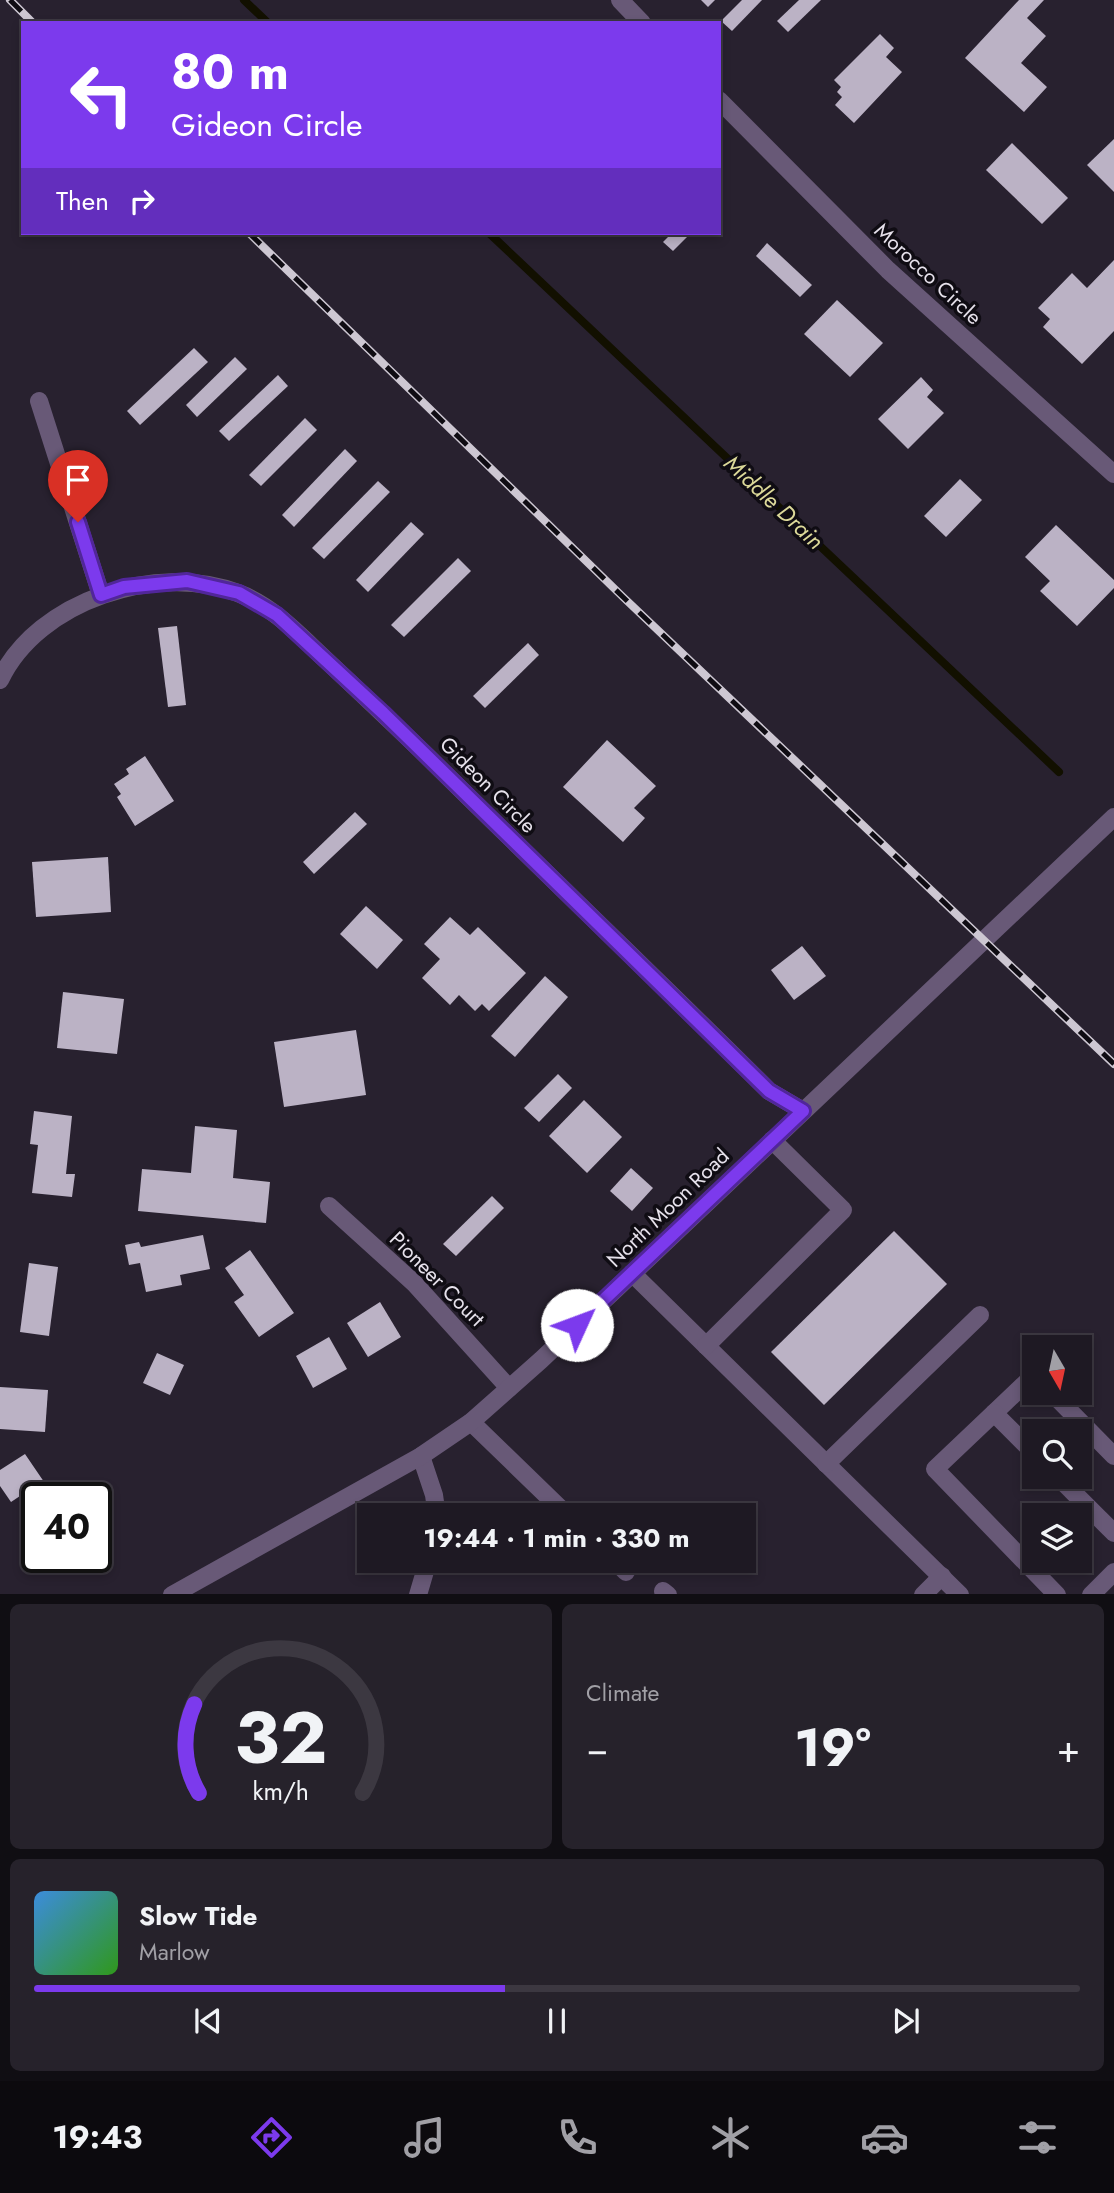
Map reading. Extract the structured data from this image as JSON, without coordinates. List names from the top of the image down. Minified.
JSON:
{"streets":{"street":["Morocco Circle","Gideon Circle","North Moon Road","Pioneer Court"]},"crossings":[["Gideon Circle","North Moon Road"],["North Moon Road","Pioneer Court"]],"water":["Middle Drain"],"north":"bottom","page":{"turn":["80 m","Gideon Circle"],"then":"Then","limit":"40","trip":"19:44 · 1 min · 330 m","tile":"Climate","heat":["−","19°","+"],"song":["Slow Tide","Marlow"],"tabs":"19:43","gauge":["32","km/h"]}}
